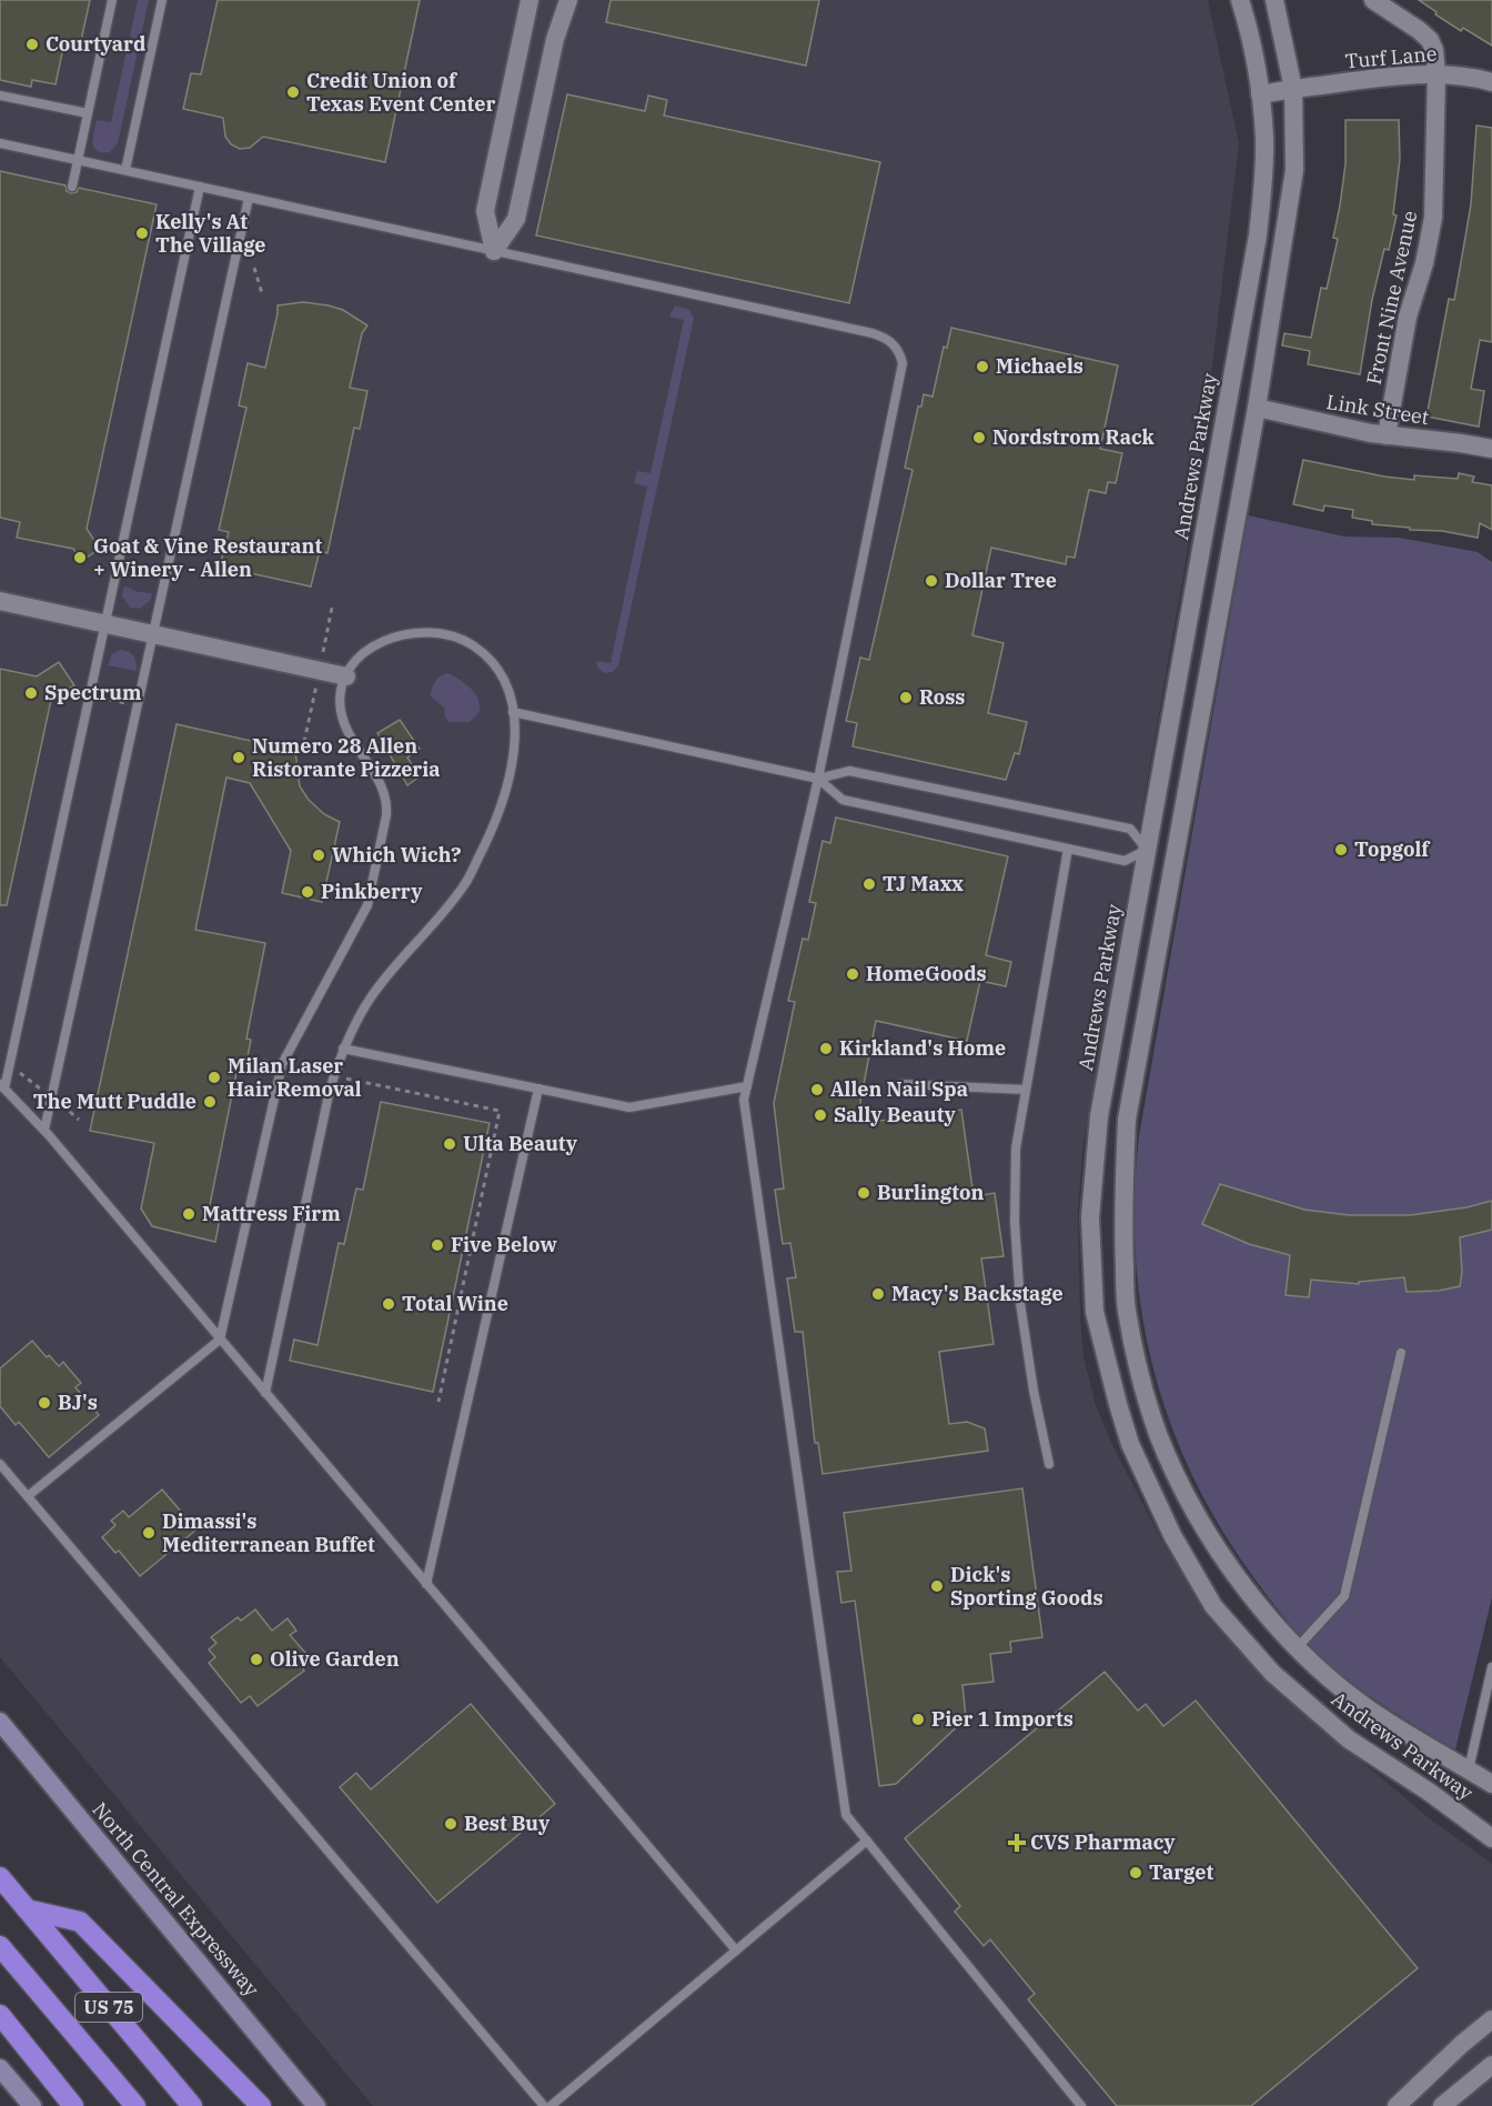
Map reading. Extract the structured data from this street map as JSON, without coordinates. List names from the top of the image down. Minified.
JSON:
{"streets":{"highway":["US 75"],"main road":["North Central Expressway"],"street":["Turf Lane","Front Nine Avenue","Link Street","Andrews Parkway"]},"crossings":[["Turf Lane","Front Nine Avenue"],["Turf Lane","Andrews Parkway"],["Front Nine Avenue","Link Street"],["Link Street","Andrews Parkway"]],"places":{"other":["Courtyard","Credit Union of Texas Event Center","Kelly's At The Village","Michaels","Nordstrom Rack","Goat & Vine Restaurant + Winery - Allen","Dollar Tree","Spectrum","Ross","Numero 28 Allen Ristorante Pizzeria","Topgolf","Which Wich?","TJ Maxx","Pinkberry","HomeGoods","Kirkland's Home","Milan Laser Hair Removal","Allen Nail Spa","The Mutt Puddle","Sally Beauty","Ulta Beauty","Burlington","Mattress Firm","Five Below","Macy's Backstage","Total Wine","BJ's","Dimassi's Mediterranean Buffet","Dick's Sporting Goods","Olive Garden","Pier 1 Imports","Best Buy","Target"],"health":["CVS Pharmacy"]}}
